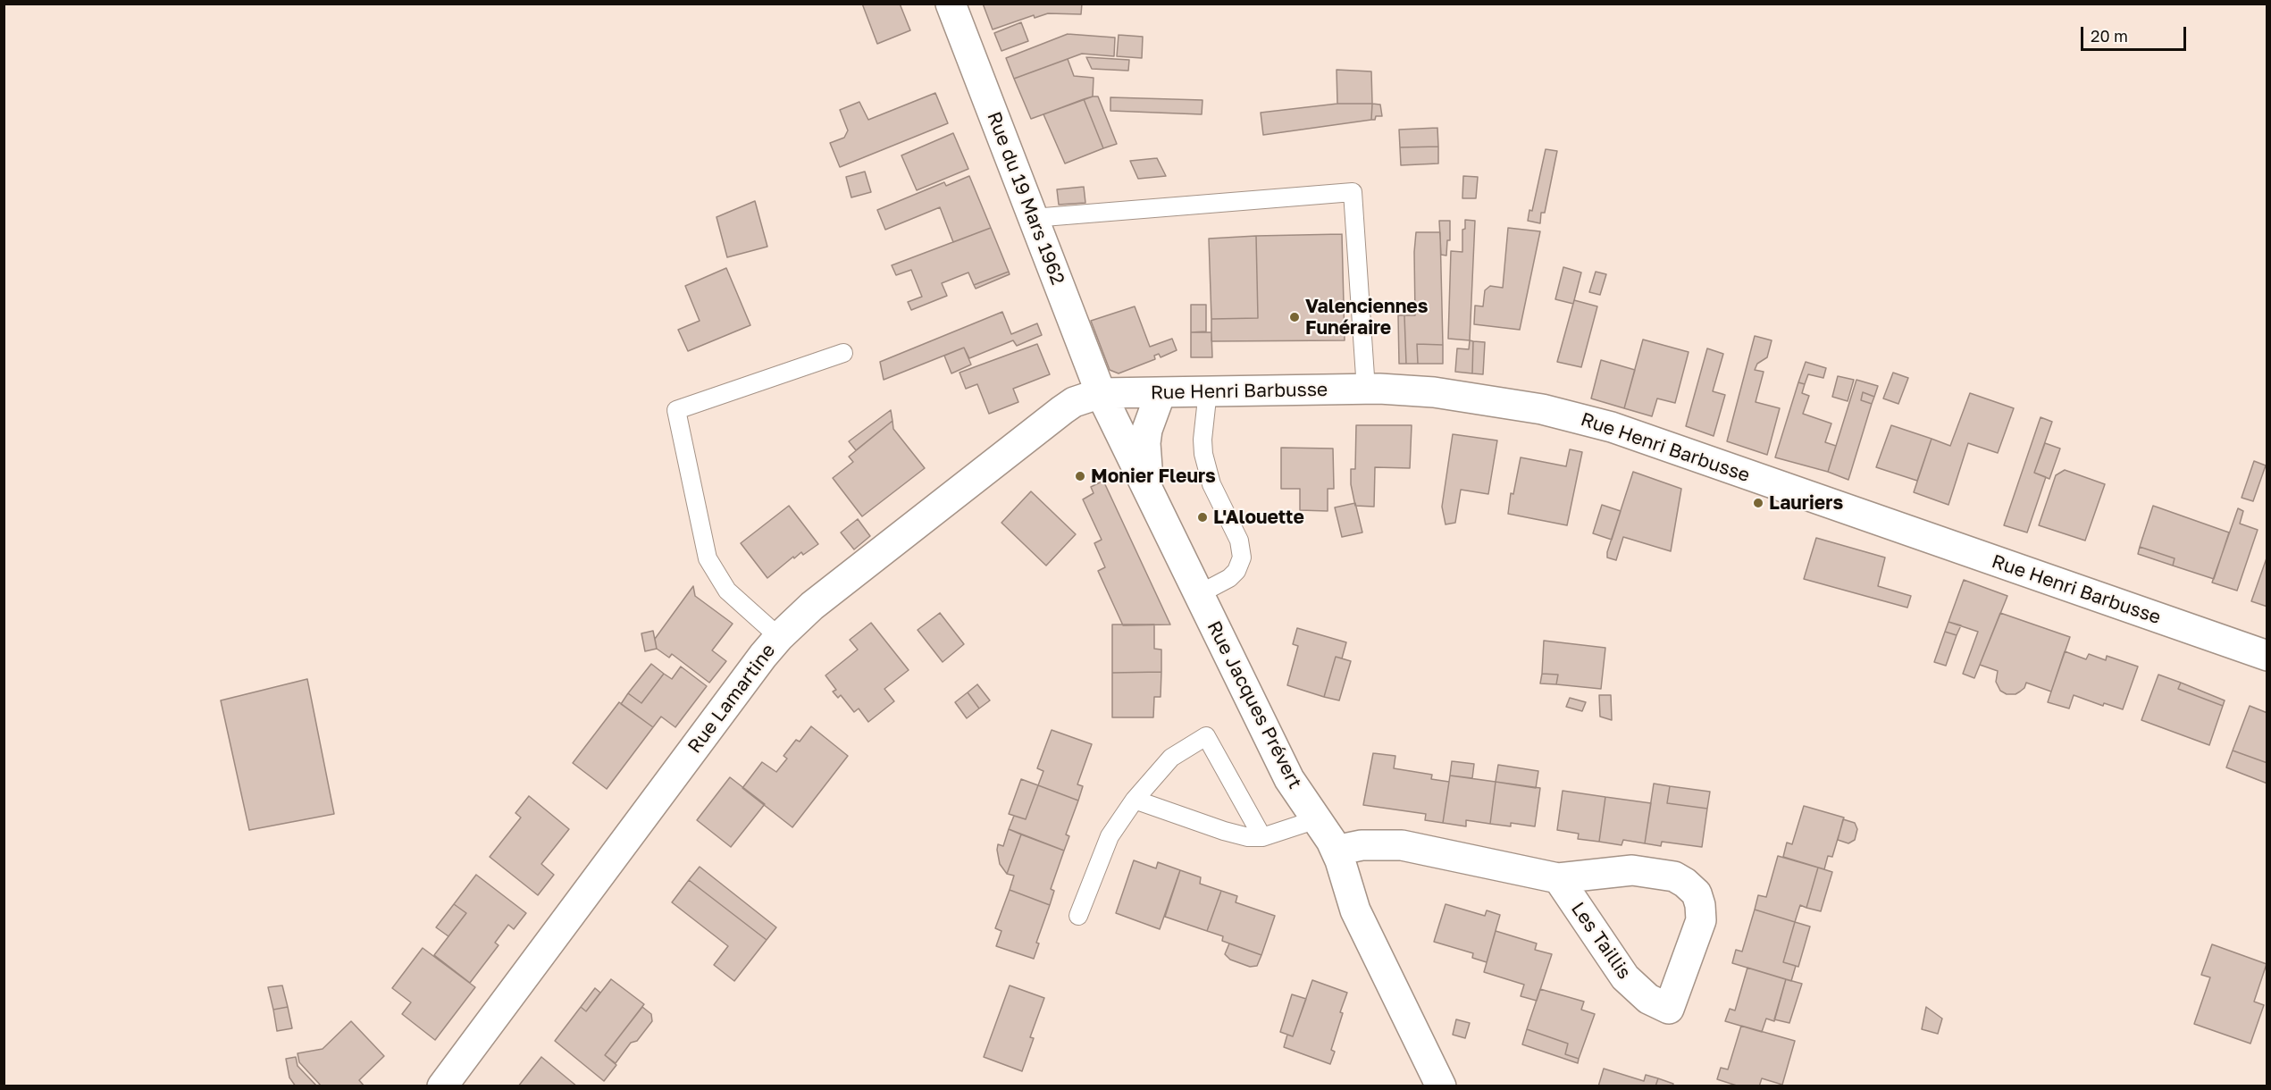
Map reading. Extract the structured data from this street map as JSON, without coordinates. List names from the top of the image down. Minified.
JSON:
{"streets":{"street":["Rue du 19 Mars 1962","Rue Henri Barbusse","Rue Lamartine","Rue Jacques Prévert","Les Taillis"]},"crossings":[["Rue du 19 Mars 1962","Rue Henri Barbusse"],["Rue du 19 Mars 1962","Rue Lamartine"],["Rue du 19 Mars 1962","Rue Jacques Prévert"],["Rue Henri Barbusse","Rue Lamartine"],["Rue Henri Barbusse","Rue Jacques Prévert"],["Rue Lamartine","Rue Jacques Prévert"],["Rue Jacques Prévert","Les Taillis"]],"places":["Valenciennes Funéraire","Monier Fleurs","Lauriers","L'Alouette"],"scale_bar":"20 m"}
